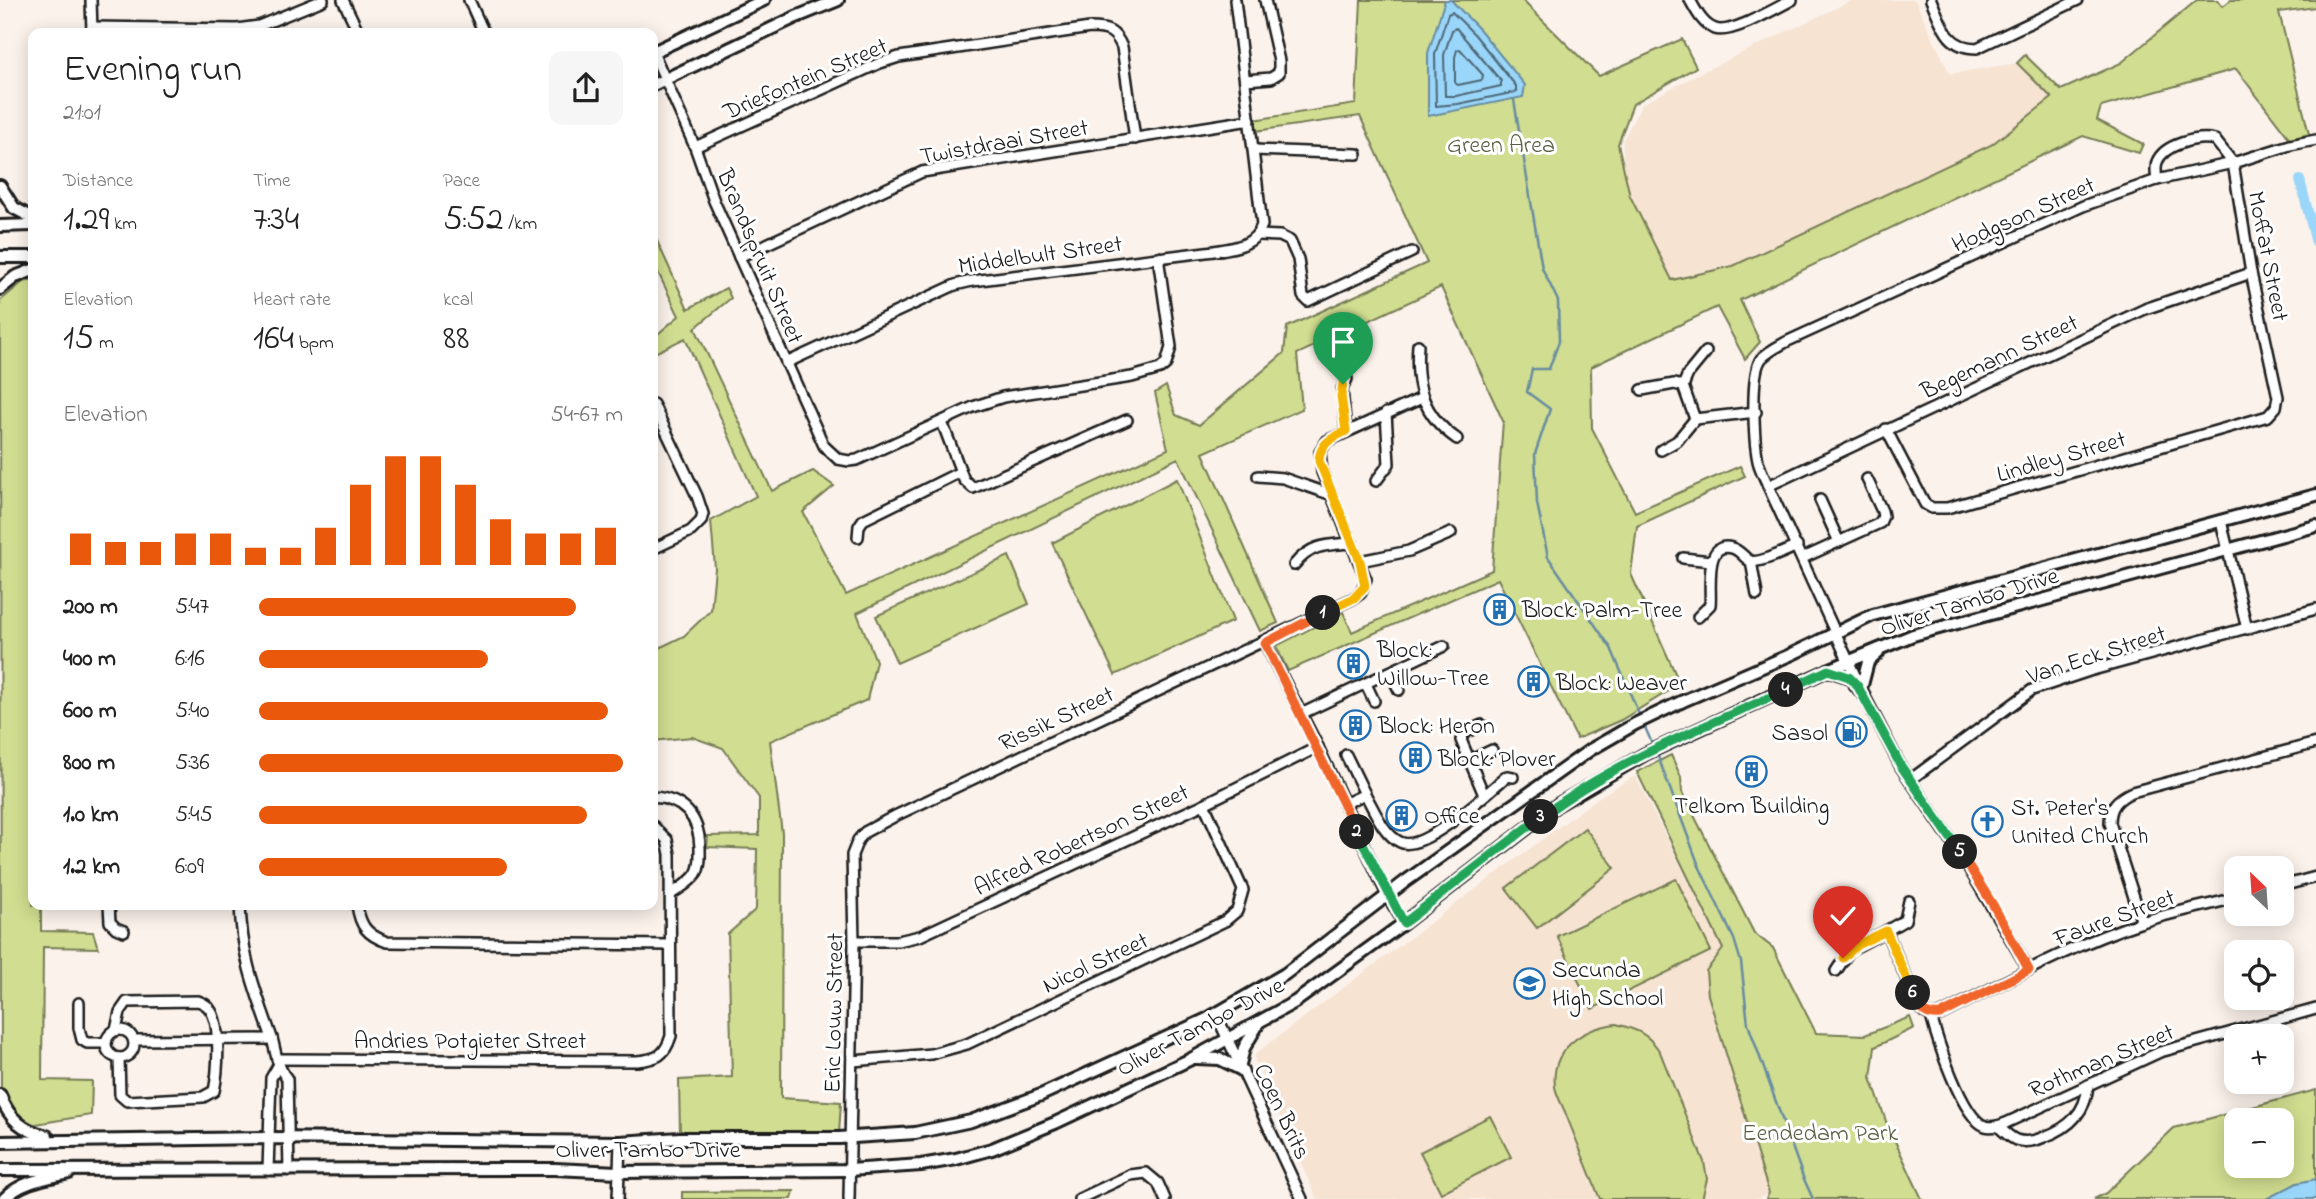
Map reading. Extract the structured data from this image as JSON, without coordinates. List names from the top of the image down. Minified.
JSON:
{"streets":{"street":["Driefontein Street","Twistdraai Street","Hodgson Street","Middelbult Street","Brandspruit Street","Moffat Street","Begemann Street","Lindley Street","Oliver Tambo Drive","Van Eck Street","Rissik Street","Alfred Robertson Street","Faure Street","Nicol Street","Eric Louw Street","Andries Potgieter Street","Rothman Street","Coen Brits"]},"crossings":[["Driefontein Street","Twistdraai Street"],["Driefontein Street","Brandspruit Street"],["Twistdraai Street","Brandspruit Street"],["Hodgson Street","Moffat Street"],["Middelbult Street","Brandspruit Street"],["Moffat Street","Begemann Street"],["Moffat Street","Lindley Street"],["Begemann Street","Lindley Street"],["Oliver Tambo Drive","Eric Louw Street"],["Oliver Tambo Drive","Coen Brits"],["Rissik Street","Eric Louw Street"],["Alfred Robertson Street","Nicol Street"],["Alfred Robertson Street","Eric Louw Street"],["Faure Street","Rothman Street"],["Nicol Street","Eric Louw Street"]],"parks":["Green Area","Eendedam Park"],"places":{"building":["Block: Palm-Tree","Block: Willow-Tree","Block: Weaver","Block: Heron","Block: Plover","Telkom Building","Office"],"fuel station":["Sasol"],"church":["St. Peter's United Church"],"school or university":["Secunda High School"]},"north":"top left","page":{"heading":["Evening run","21:01"],"stats":[["Distance","1.29 km"],["Time","7:34"],["Pace","5:52 /km"],["Elevation","15 m"],["Heart rate","164 bpm"],["kcal","88"]],"chart":["Elevation","54–67 m"],"list":[{"name":"200 m","note":"5:47"},{"name":"400 m","note":"6:16"},{"name":"600 m","note":"5:40"},{"name":"800 m","note":"5:36"},{"name":"1.0 km","note":"5:45"},{"name":"1.2 km","note":"6:09"}],"pins":["1","4","3","2","5","6"],"map_buttons":["+","−"]}}
